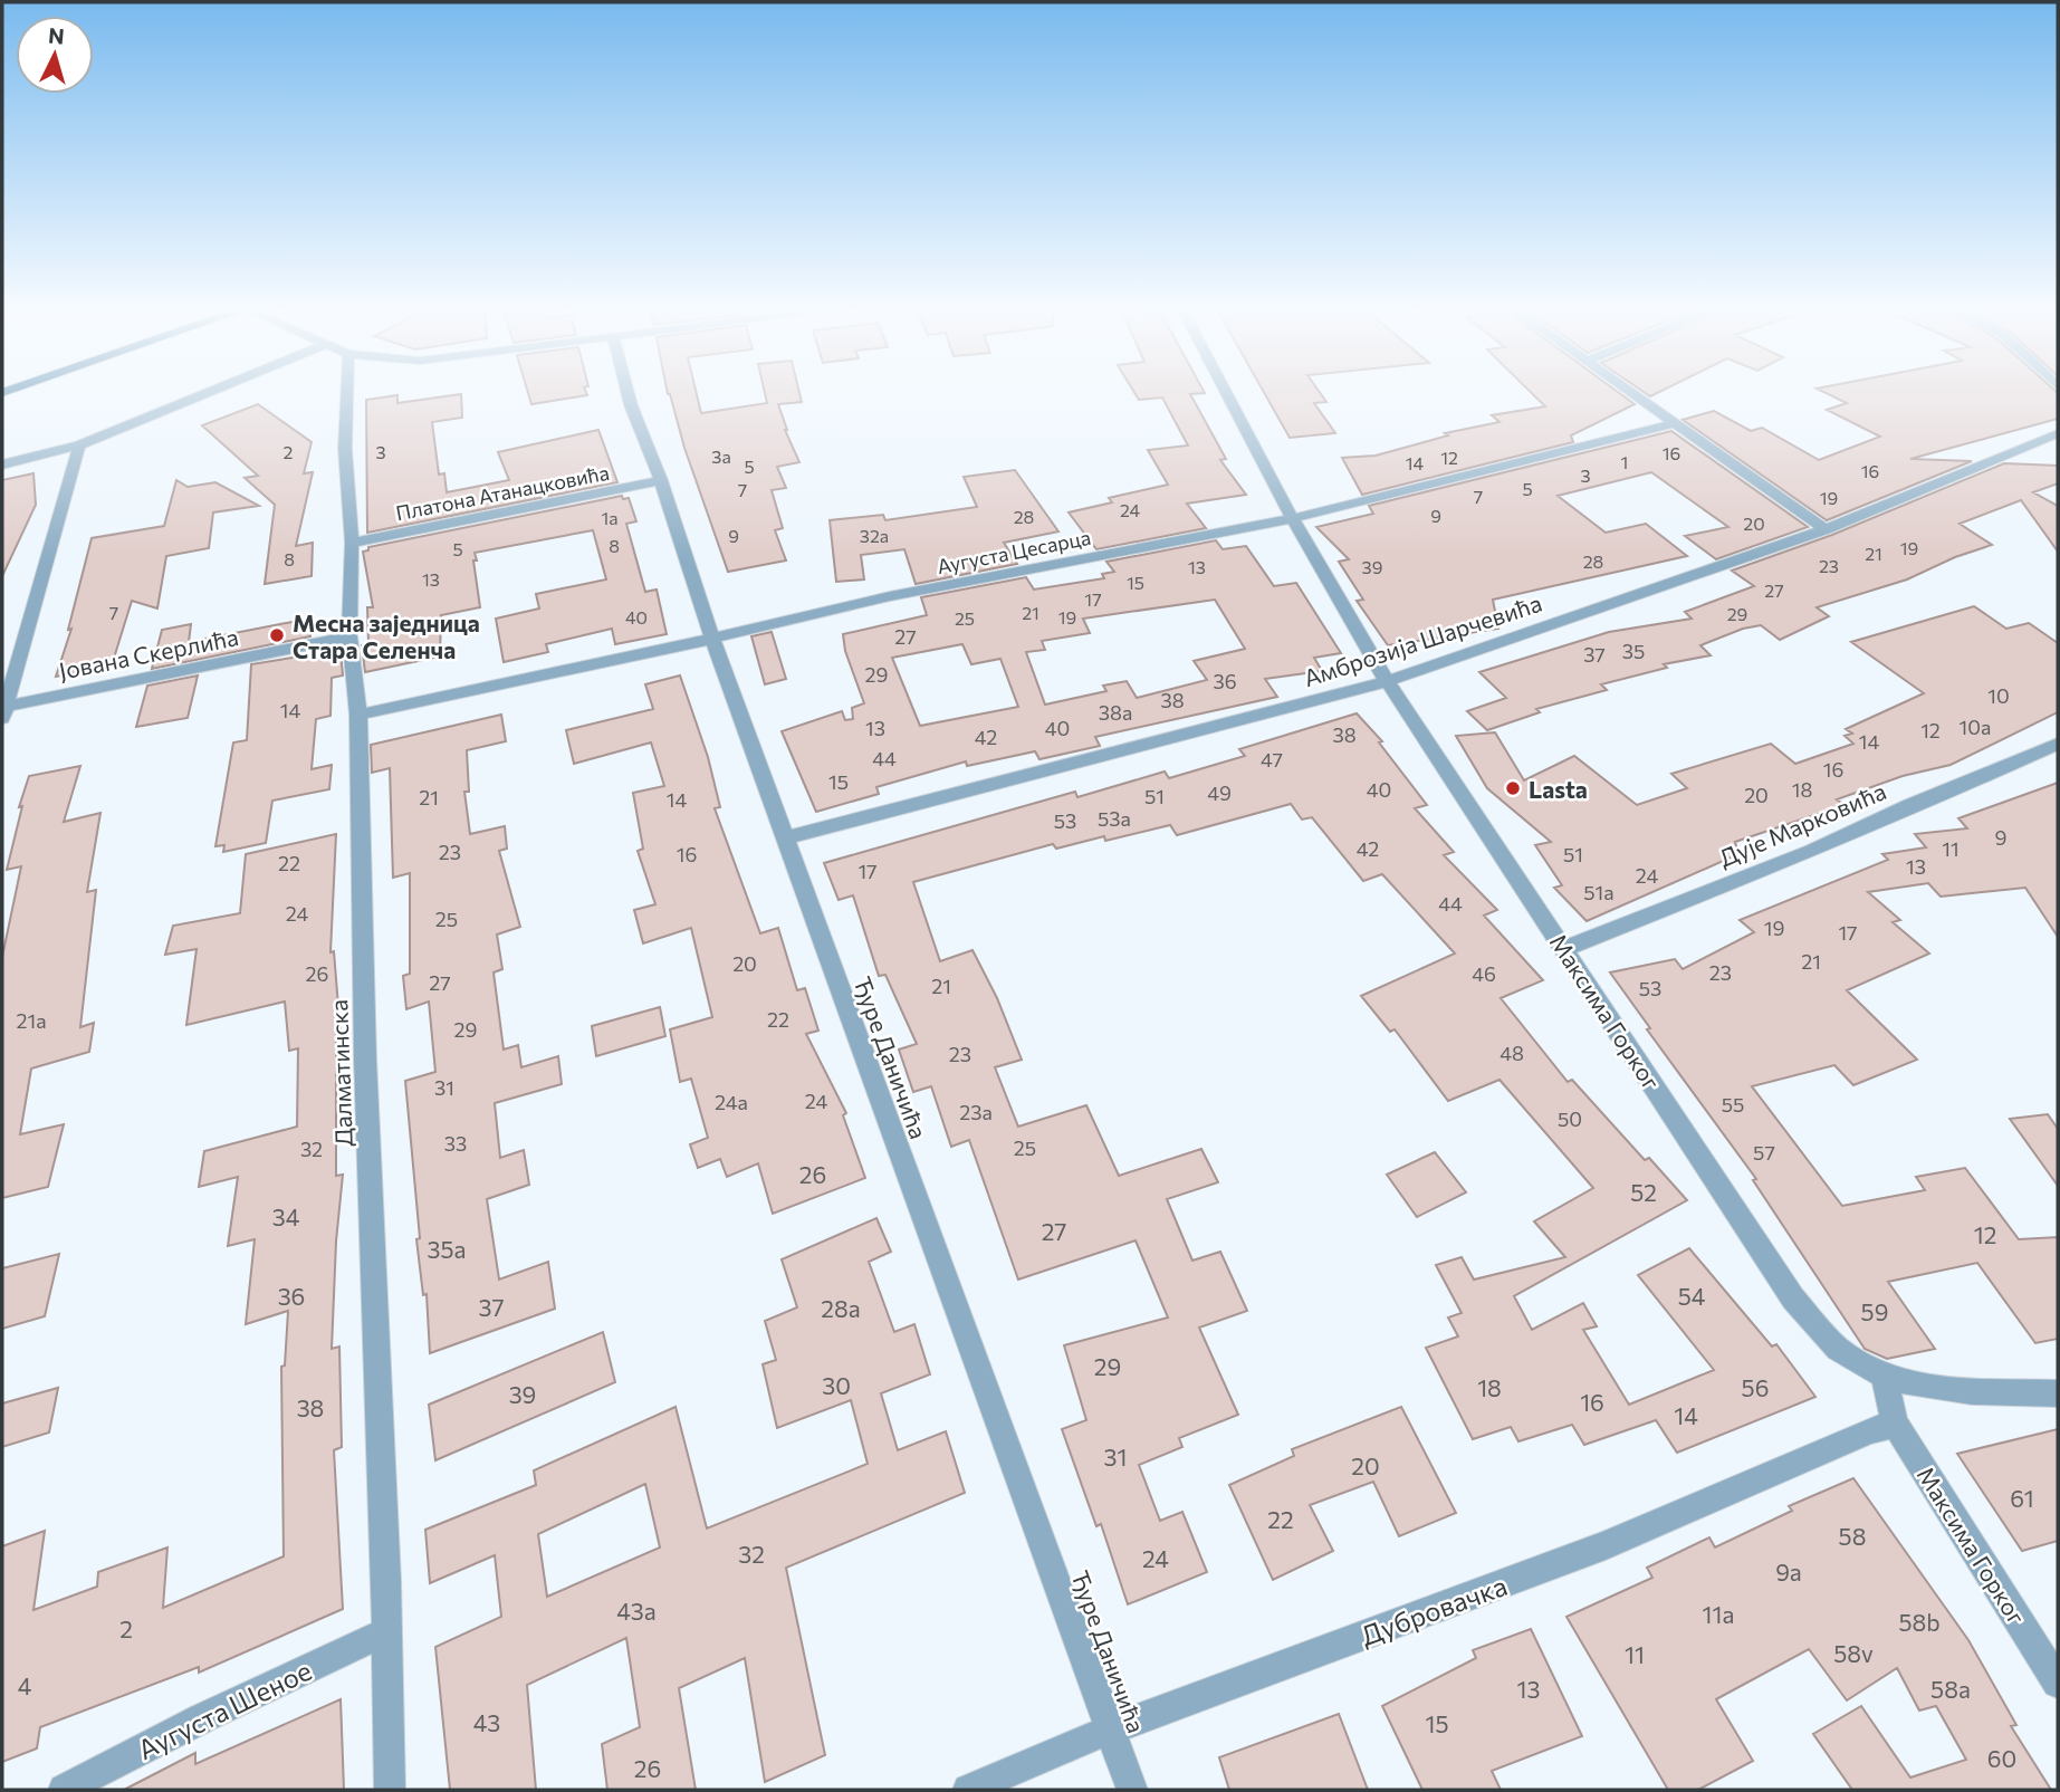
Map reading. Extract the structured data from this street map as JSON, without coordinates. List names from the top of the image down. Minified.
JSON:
{"streets":{"street":["Платона Атанацковића","Аугуста Цесарца","Амброзија Шарчевића","Јована Скерлића","Дује Марковића","Максима Горког","Ђуре Даничића","Далматинска","Дубровачка","Аугуста Шеное"]},"crossings":[["Платона Атанацковића","Ђуре Даничића"],["Платона Атанацковића","Далматинска"],["Аугуста Цесарца","Максима Горког"],["Аугуста Цесарца","Ђуре Даничића"],["Аугуста Цесарца","Далматинска"],["Амброзија Шарчевића","Максима Горког"],["Амброзија Шарчевића","Ђуре Даничића"],["Јована Скерлића","Далматинска"],["Дује Марковића","Максима Горког"],["Максима Горког","Дубровачка"],["Ђуре Даничића","Дубровачка"],["Далматинска","Аугуста Шеное"]],"places":["Месна заједница Стара Селенча","Lasta"],"house_numbers":["2","3","16","3a","12","1","14","5","16","3","5","7","7","19","24","9","28","1a","20","9","32a","8","19","5","21","8","28","23","13","39","13","15","27","17","7","21","29","40","19","25","27","35","37","29","36","10","38","14","38a","10a","13","40","12","38","42","14","44","47","16","15","40","18","49","20","51","21","14","53a","53","9","42","11","23","16","51","22","13","17","24","51a","44","24","25","19","17","21","20","23","26","46","27","21","53","22","21a","29","48","23","31","24","24a","55","23a","50","33","25","32","57","26","52","34","27","12","35a","36","54","37","28a","59","29","30","18","56","39","16","38","14","31","20","61","22","58","32","24","9a","43a","11a","58b","2","58v","11","4","13","58a","43","15","60","26"],"north":"top"}
